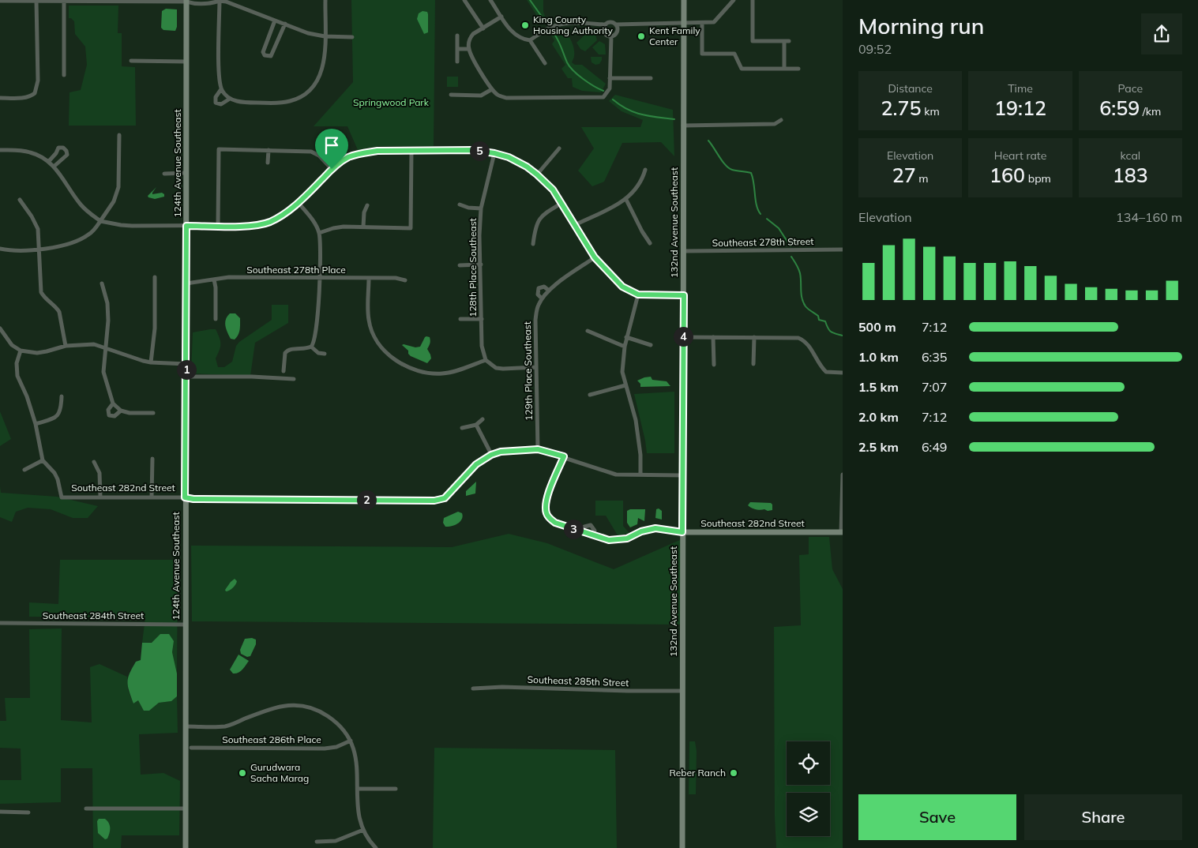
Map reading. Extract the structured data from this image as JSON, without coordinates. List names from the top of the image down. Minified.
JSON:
{"streets":{"street":["124th Avenue Southeast","132nd Avenue Southeast","Southeast 278th Street","128th Place Southeast","Southeast 278th Place","129th Place Southeast","Southeast 282nd Street","Southeast 284th Street","Southeast 285th Street","Southeast 286th Place"]},"crossings":[["124th Avenue Southeast","Southeast 278th Place"],["124th Avenue Southeast","Southeast 282nd Street"],["124th Avenue Southeast","Southeast 284th Street"],["132nd Avenue Southeast","Southeast 278th Street"],["132nd Avenue Southeast","Southeast 282nd Street"],["132nd Avenue Southeast","Southeast 285th Street"]],"parks":["Springwood Park"],"places":["King County Housing Authority","Kent Family Center","Gurudwara Sacha Marag","Reber Ranch"],"page":{"heading":["Morning run","09:52"],"stats":[["Distance","2.75 km"],["Time","19:12"],["Pace","6:59 /km"],["Elevation","27 m"],["Heart rate","160 bpm"],["kcal","183"]],"pins":["5","4","1","2","3"],"chart":["Elevation","134–160 m"],"list":[{"name":"500 m","note":"7:12"},{"name":"1.0 km","note":"6:35"},{"name":"1.5 km","note":"7:07"},{"name":"2.0 km","note":"7:12"},{"name":"2.5 km","note":"6:49"}],"buttons":["Save","Share"]}}
